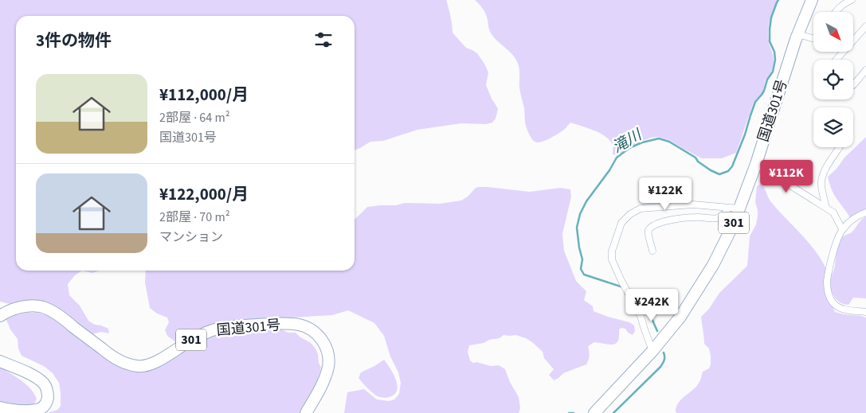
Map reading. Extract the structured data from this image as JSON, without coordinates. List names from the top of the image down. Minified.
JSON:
{"streets":{"highway":["国道301号","301"]},"water":["滝川"],"north":"bottom right","page":{"heading":"3件の物件","list":[{"name":"¥112,000/月","note":"2部屋 · 64 m² · 国道301号"},{"name":"¥122,000/月","note":"2部屋 · 70 m² · マンション"}],"price":["¥112K","¥122K","¥242K"]}}
